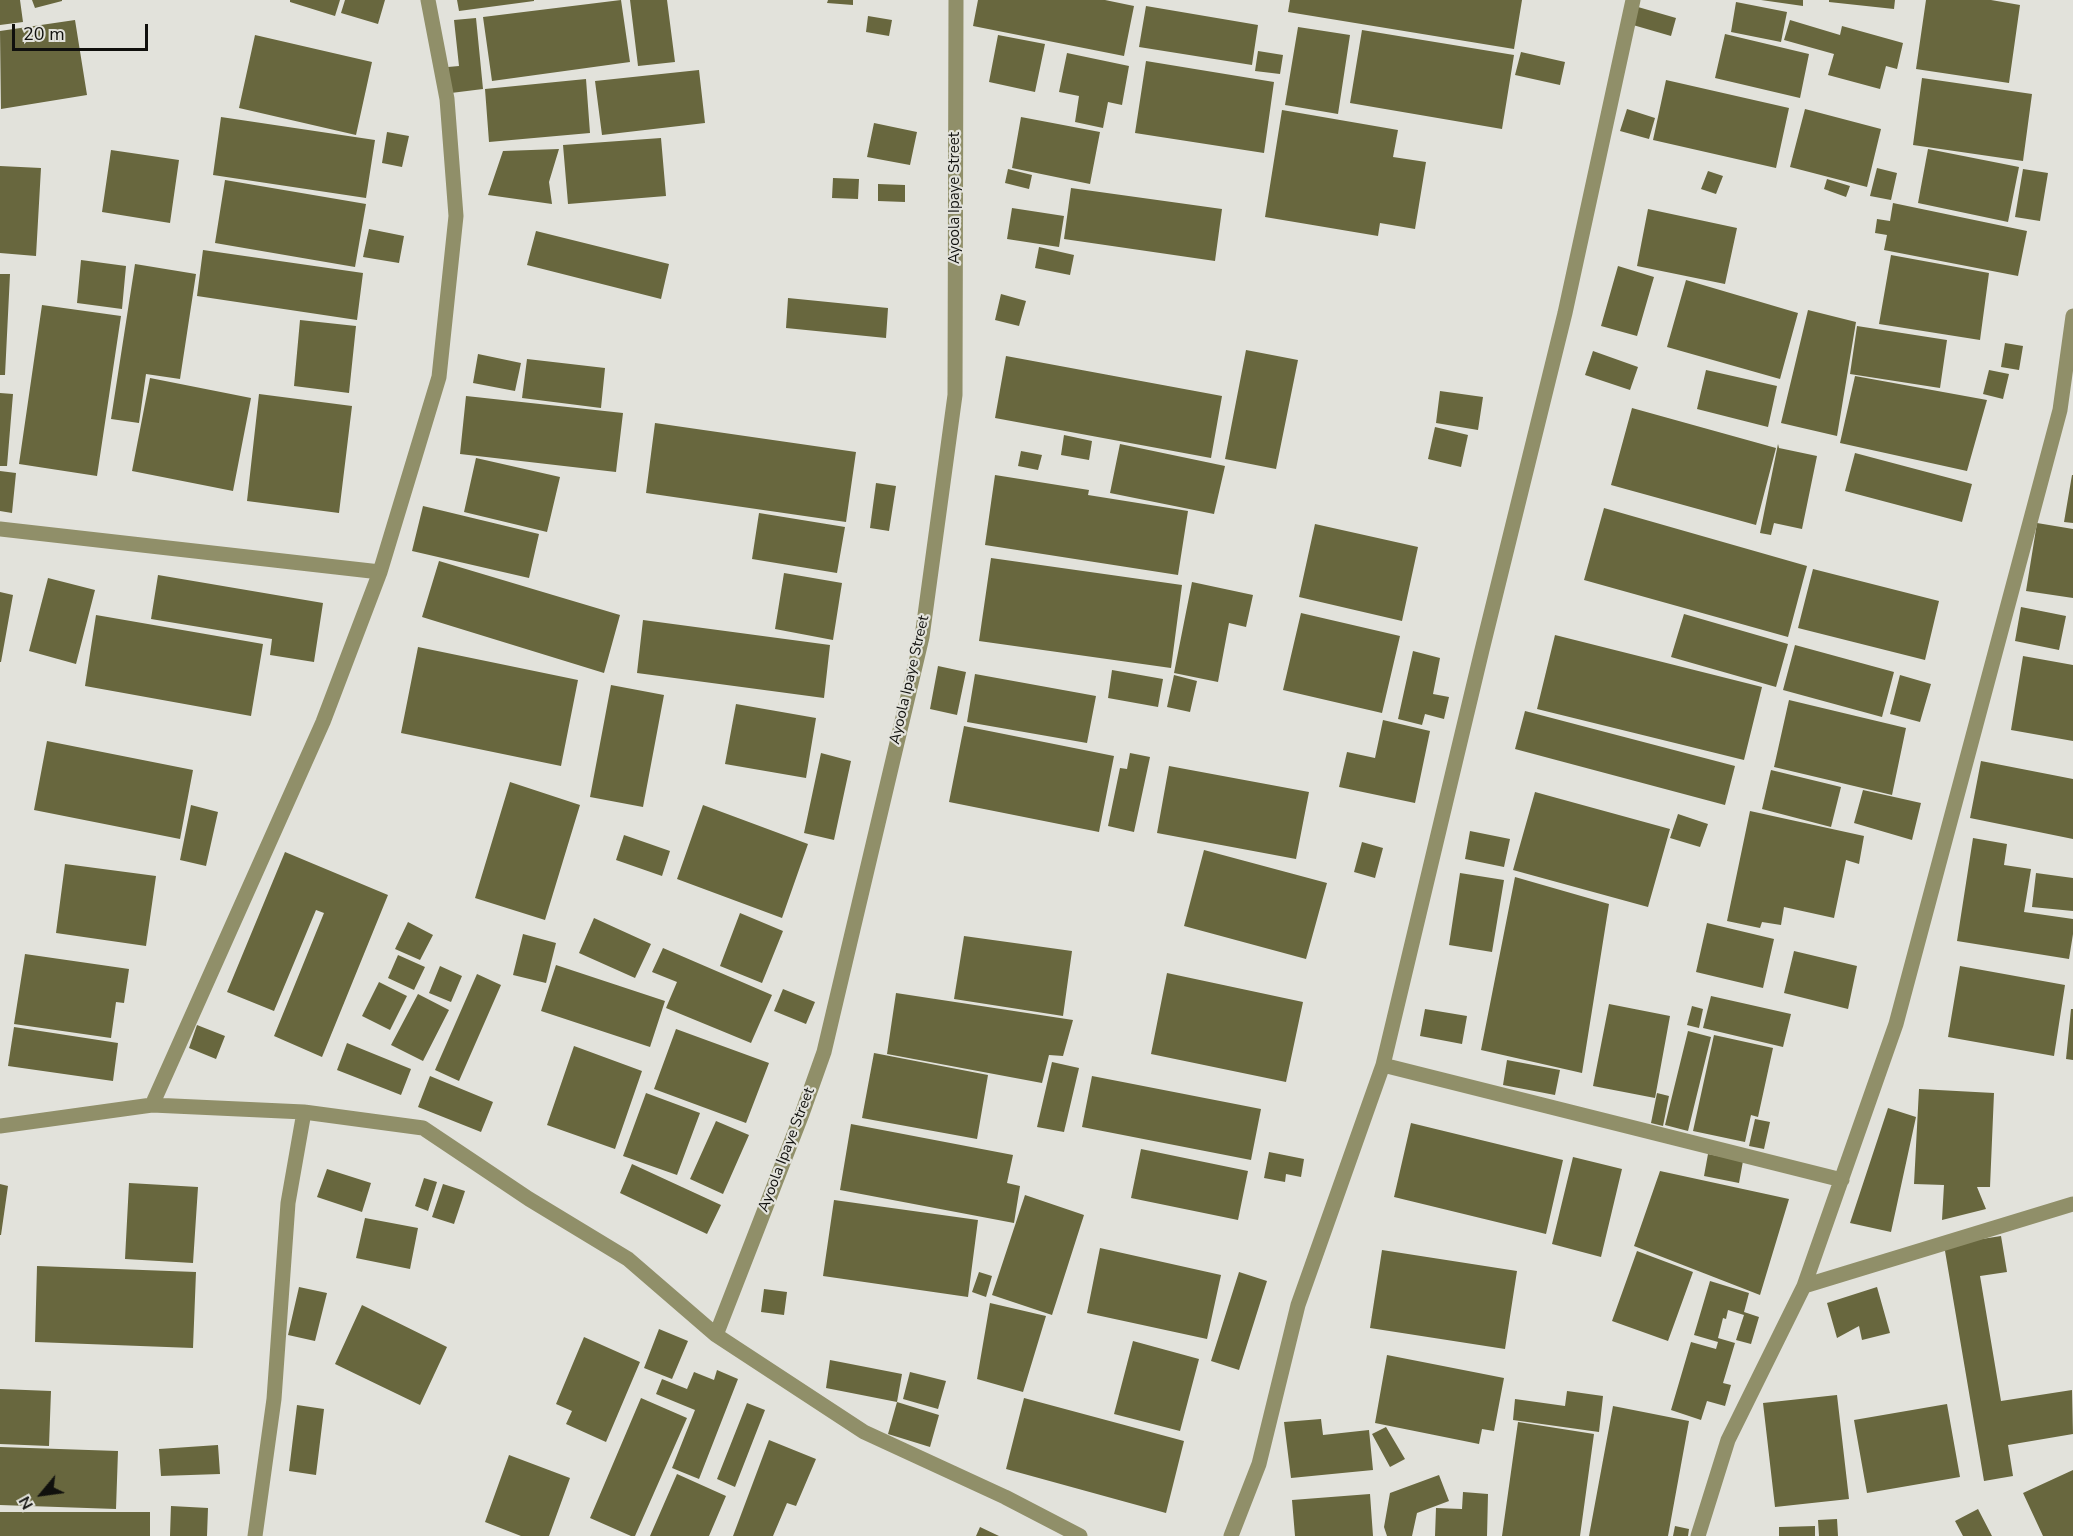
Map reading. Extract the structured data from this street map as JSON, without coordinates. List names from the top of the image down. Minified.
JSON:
{"streets":{"street":["Ayoola Ipaye Street"]},"scale_bar":"20 m","north":"bottom left"}
